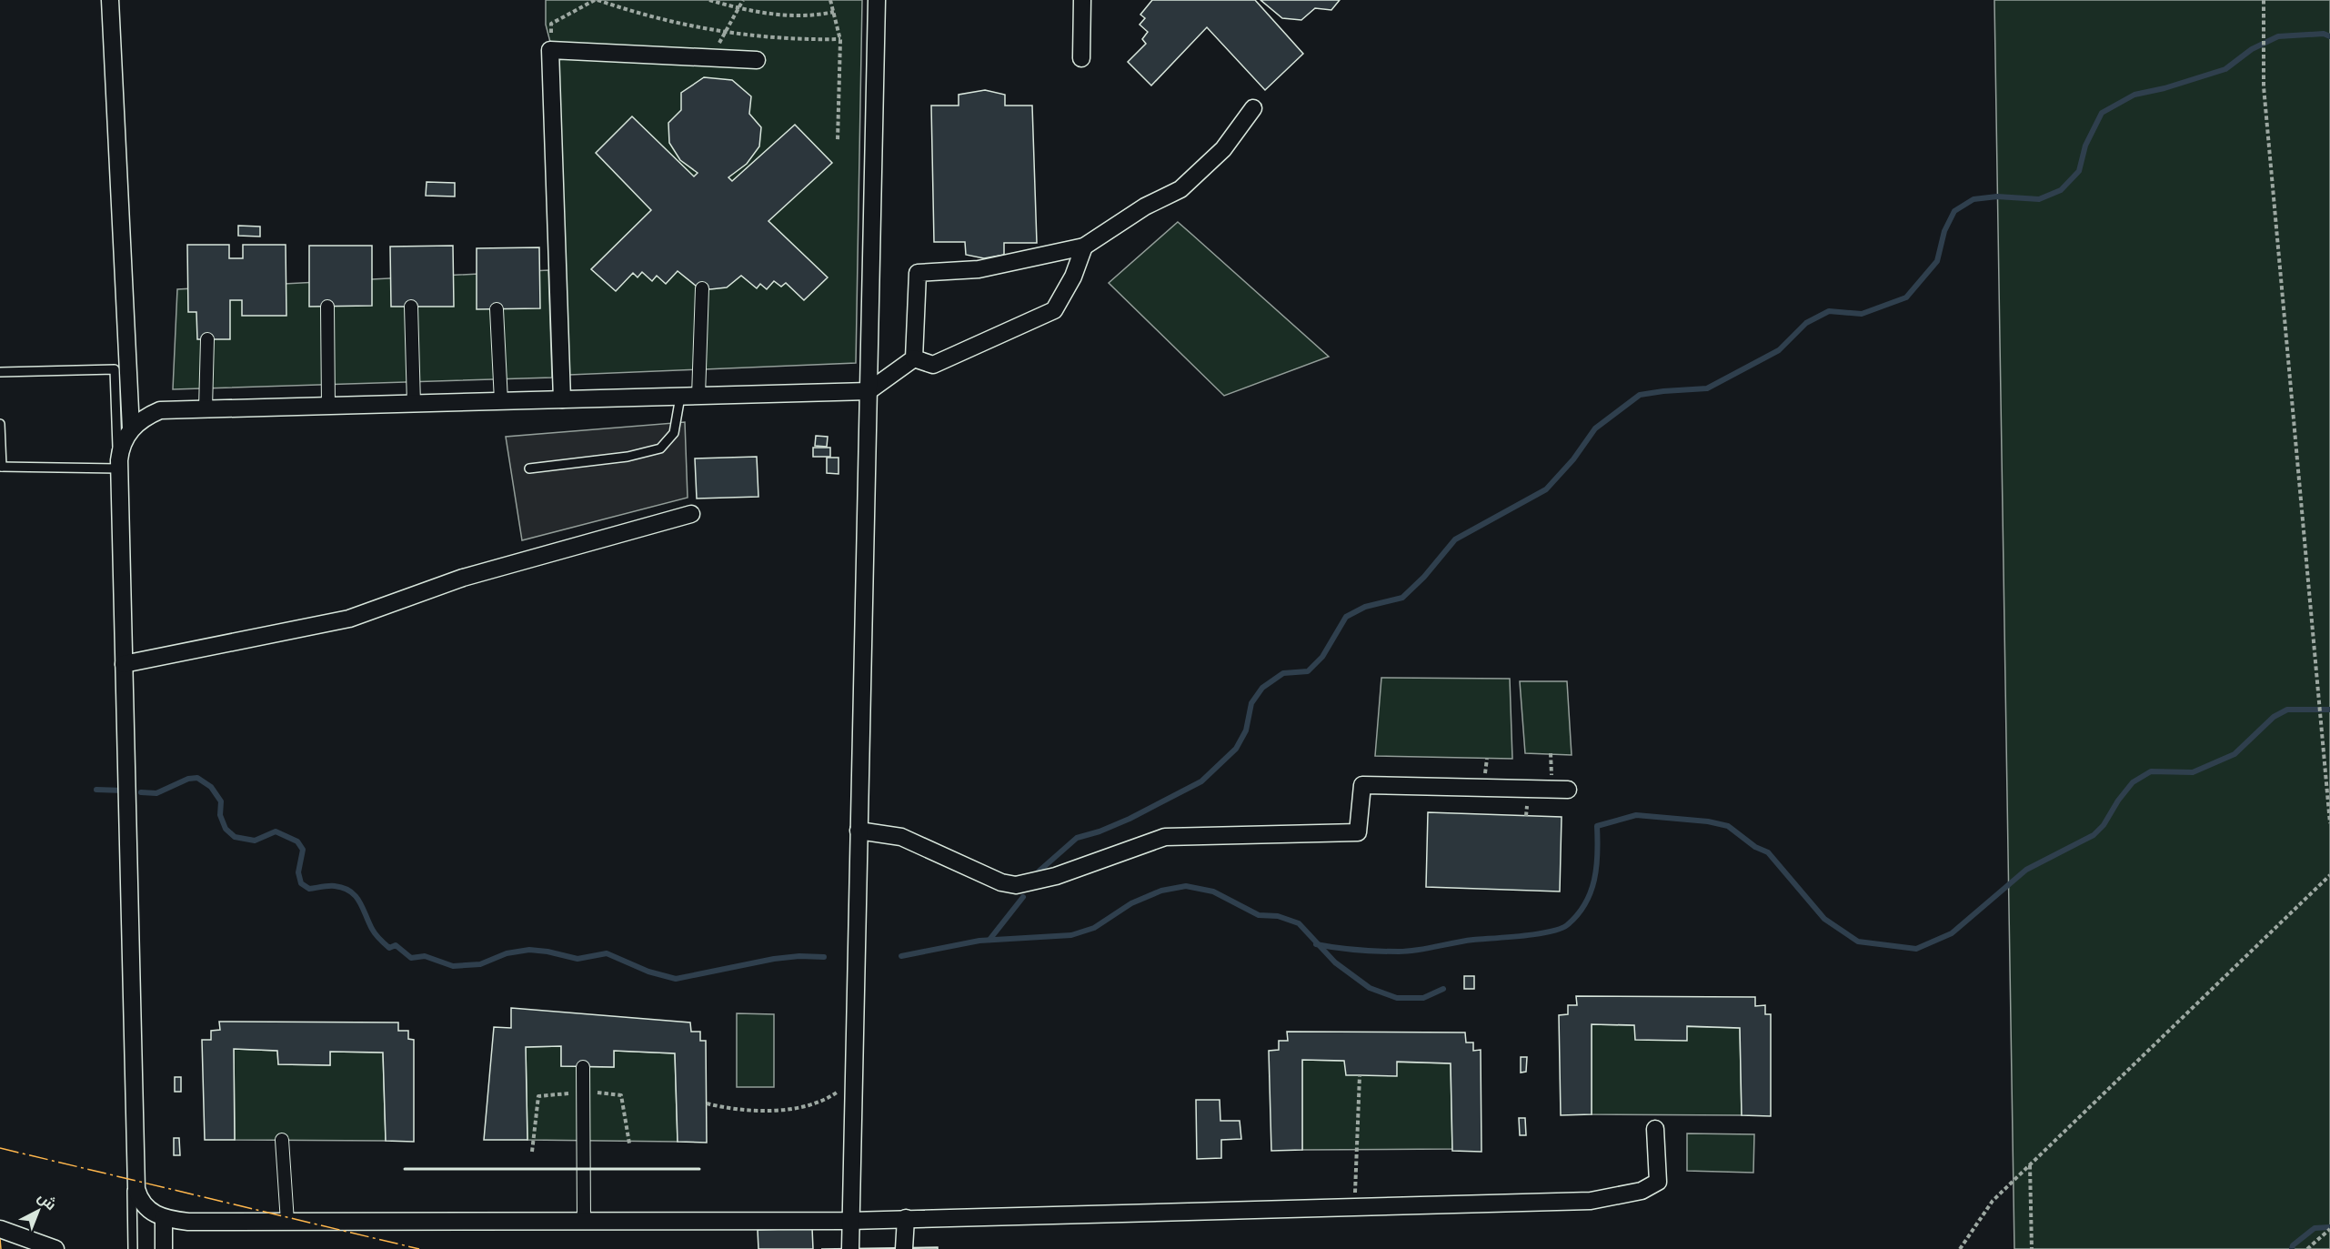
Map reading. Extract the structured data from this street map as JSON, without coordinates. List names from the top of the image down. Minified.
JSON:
{"north":"top right"}
